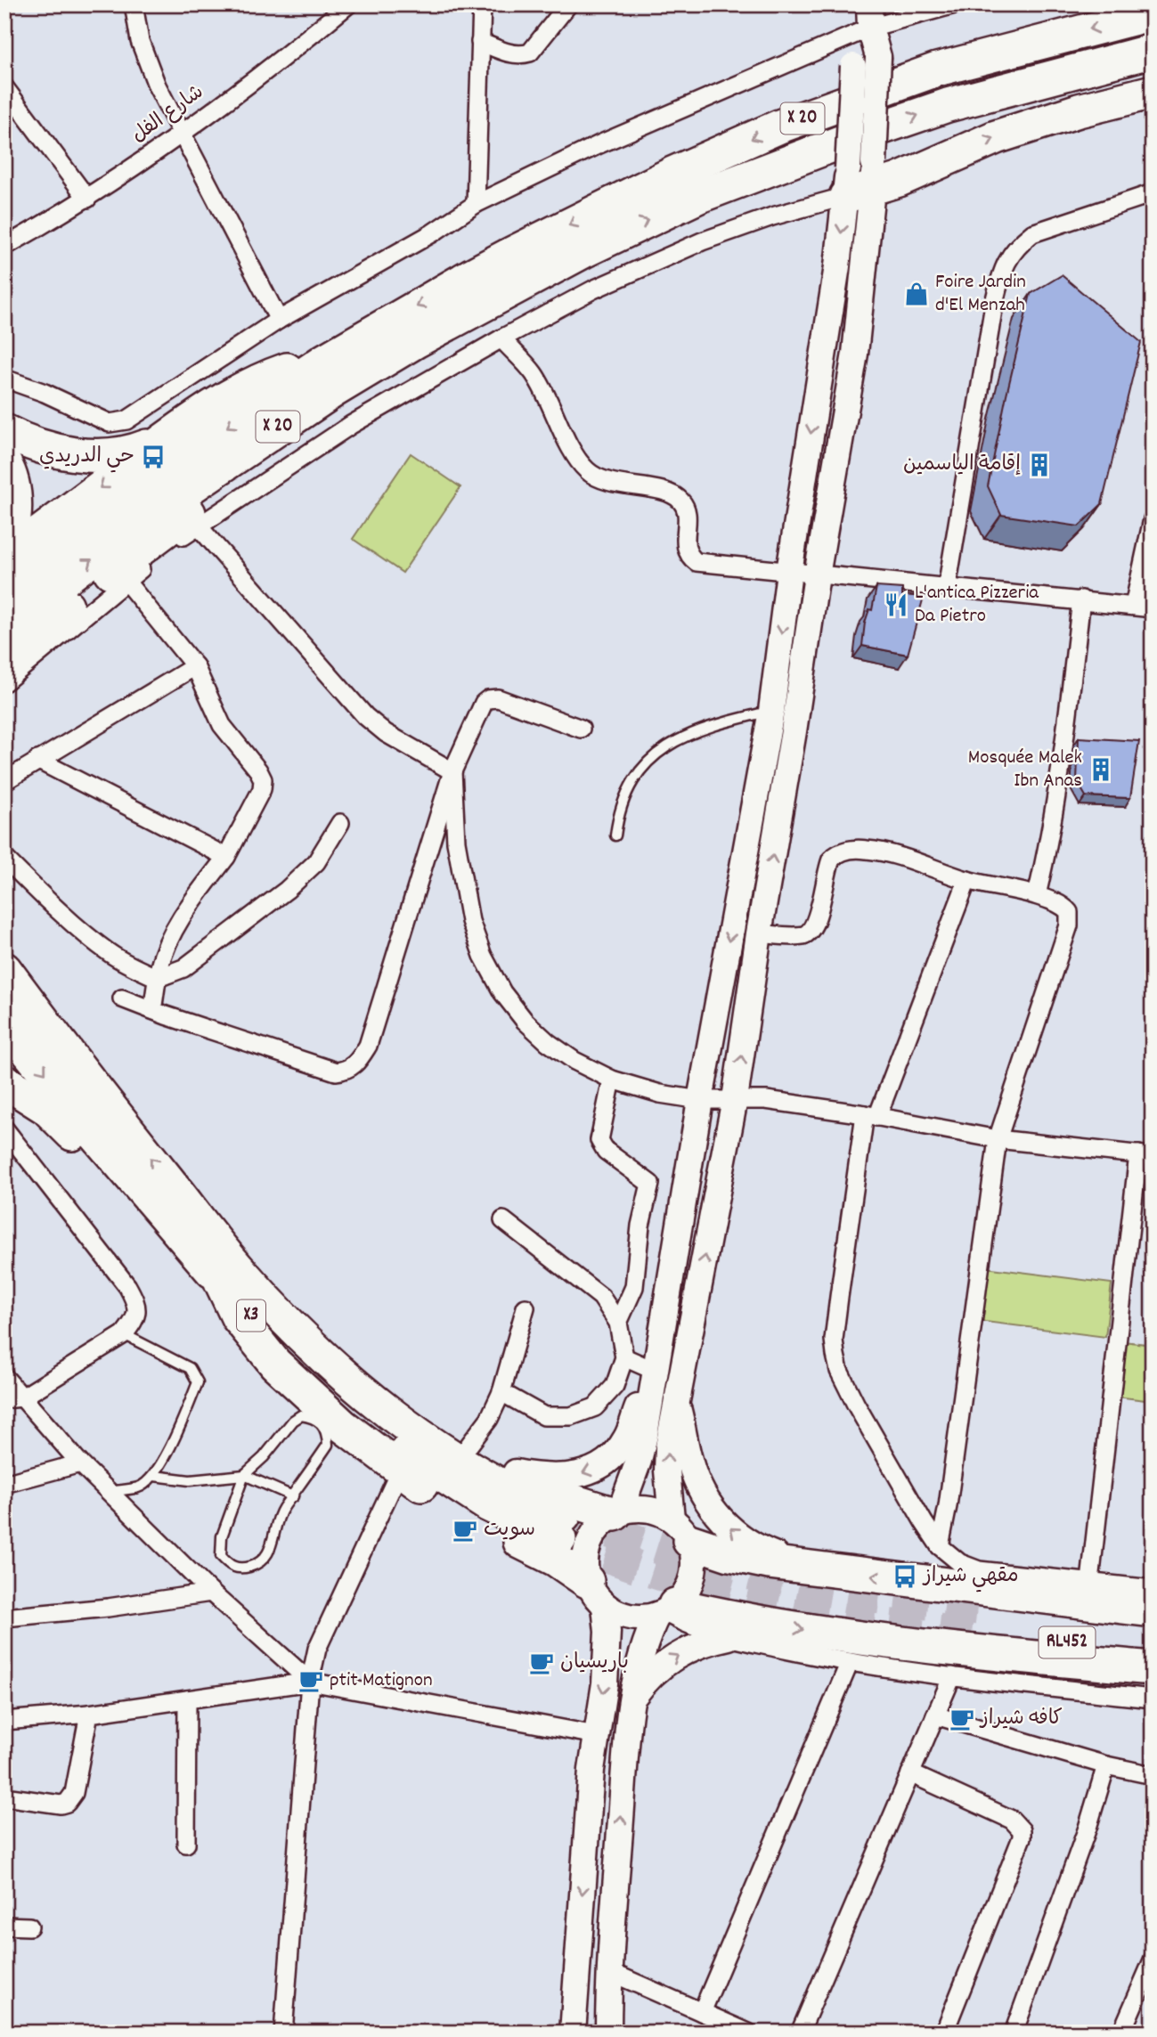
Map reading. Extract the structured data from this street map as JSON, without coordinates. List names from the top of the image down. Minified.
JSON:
{"streets":{"highway":["X 20","X3","RL452"],"street":["شارع الفل"]},"places":{"shop":["Foire Jardin d'El Menzah"],"bus stop":["حي الدريدي","مقهي شيراز"],"building":["إقامة الياسمين","Mosquée Malek Ibn Anas"],"restaurant":["L'antica Pizzeria Da Pietro"],"cafe":["سويت","باريسيان","ptit Matignon","کافه شيراز"]}}
